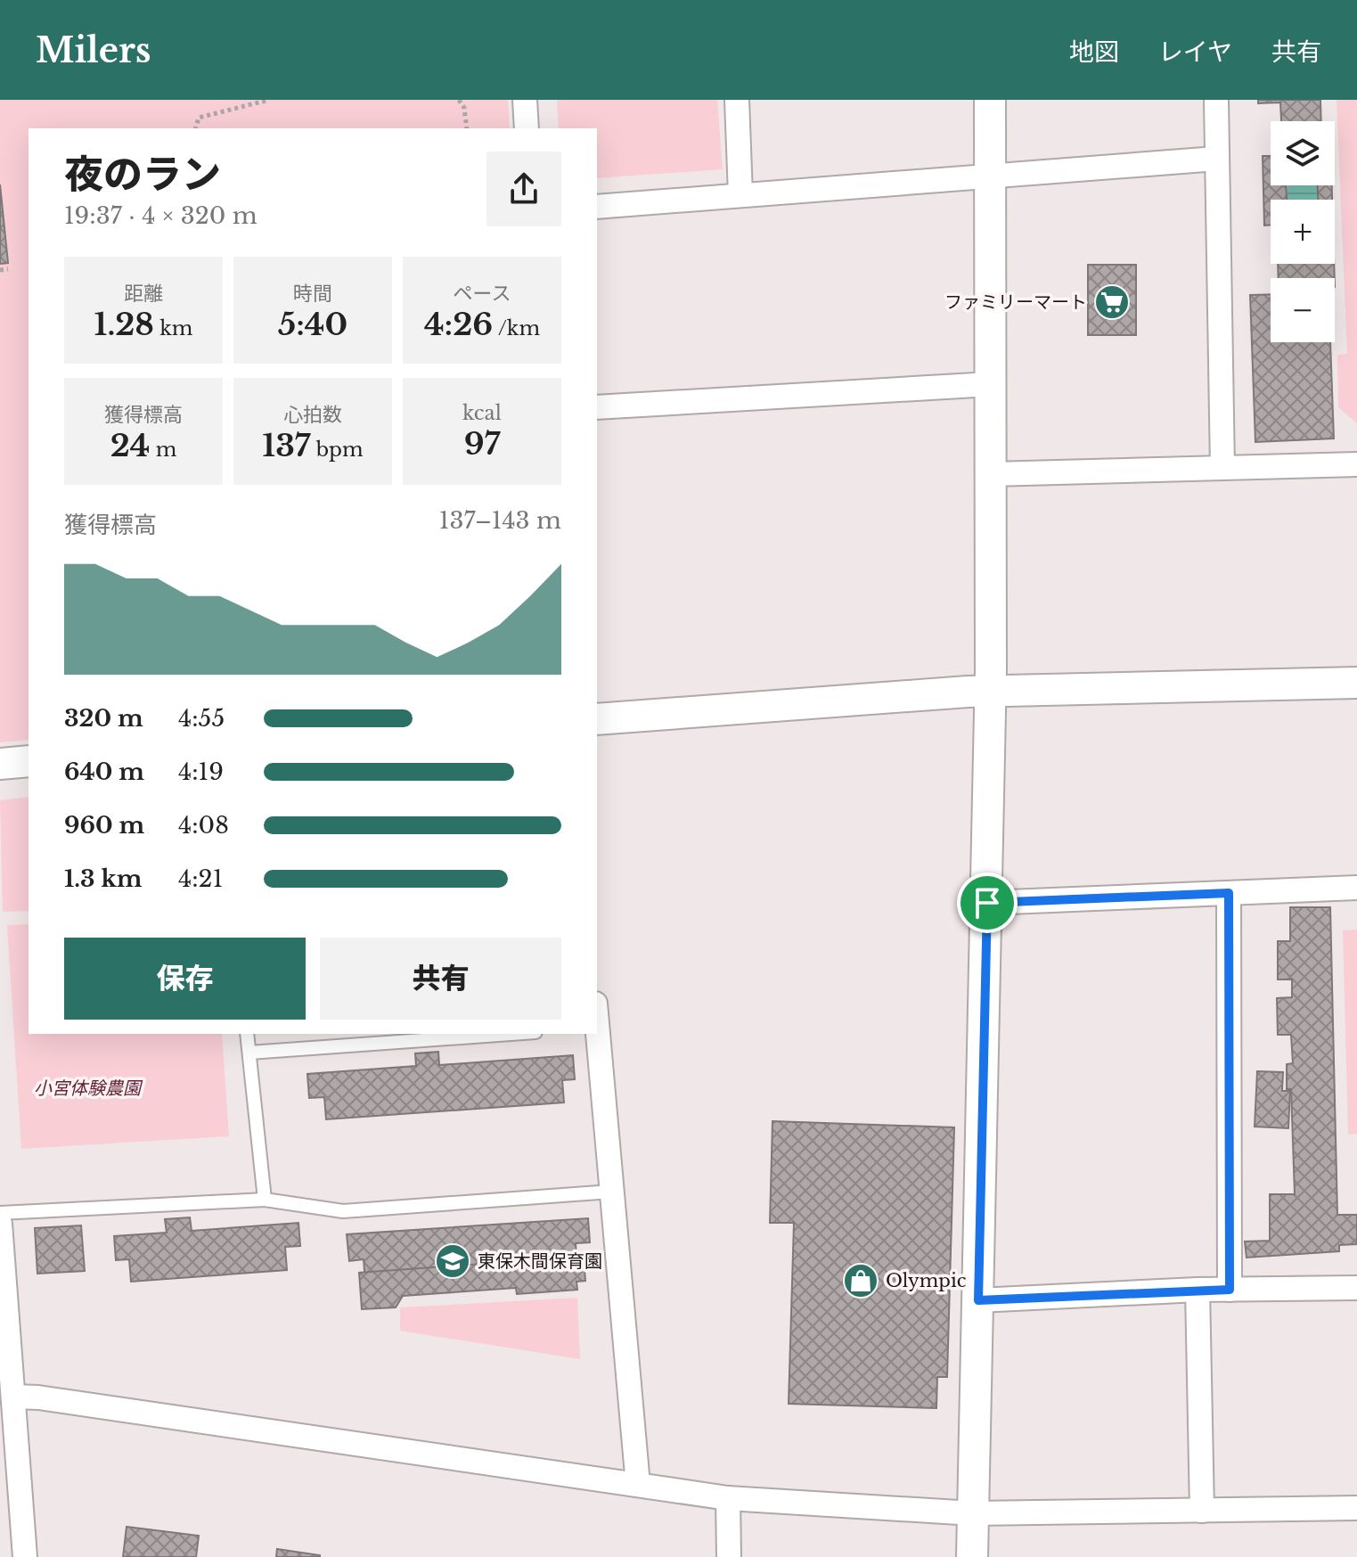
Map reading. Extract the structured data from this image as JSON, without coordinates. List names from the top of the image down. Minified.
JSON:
{"parks":["小宮体験農園"],"places":{"supermarket":["ファミリーマート"],"school or university":["東保木間保育園"],"shop":["Olympic"]},"page":{"header":"Milers","nav":["地図","レイヤ","共有"],"map_buttons":["+","−"],"heading":["夜のラン","19:37 · 4 × 320 m"],"stats":[["距離","1.28 km"],["時間","5:40"],["ペース","4:26 /km"],["獲得標高","24 m"],["心拍数","137 bpm"],["kcal","97"]],"chart":["獲得標高","137–143 m"],"list":[{"name":"320 m","note":"4:55"},{"name":"640 m","note":"4:19"},{"name":"960 m","note":"4:08"},{"name":"1.3 km","note":"4:21"}],"buttons":["保存","共有"]}}
